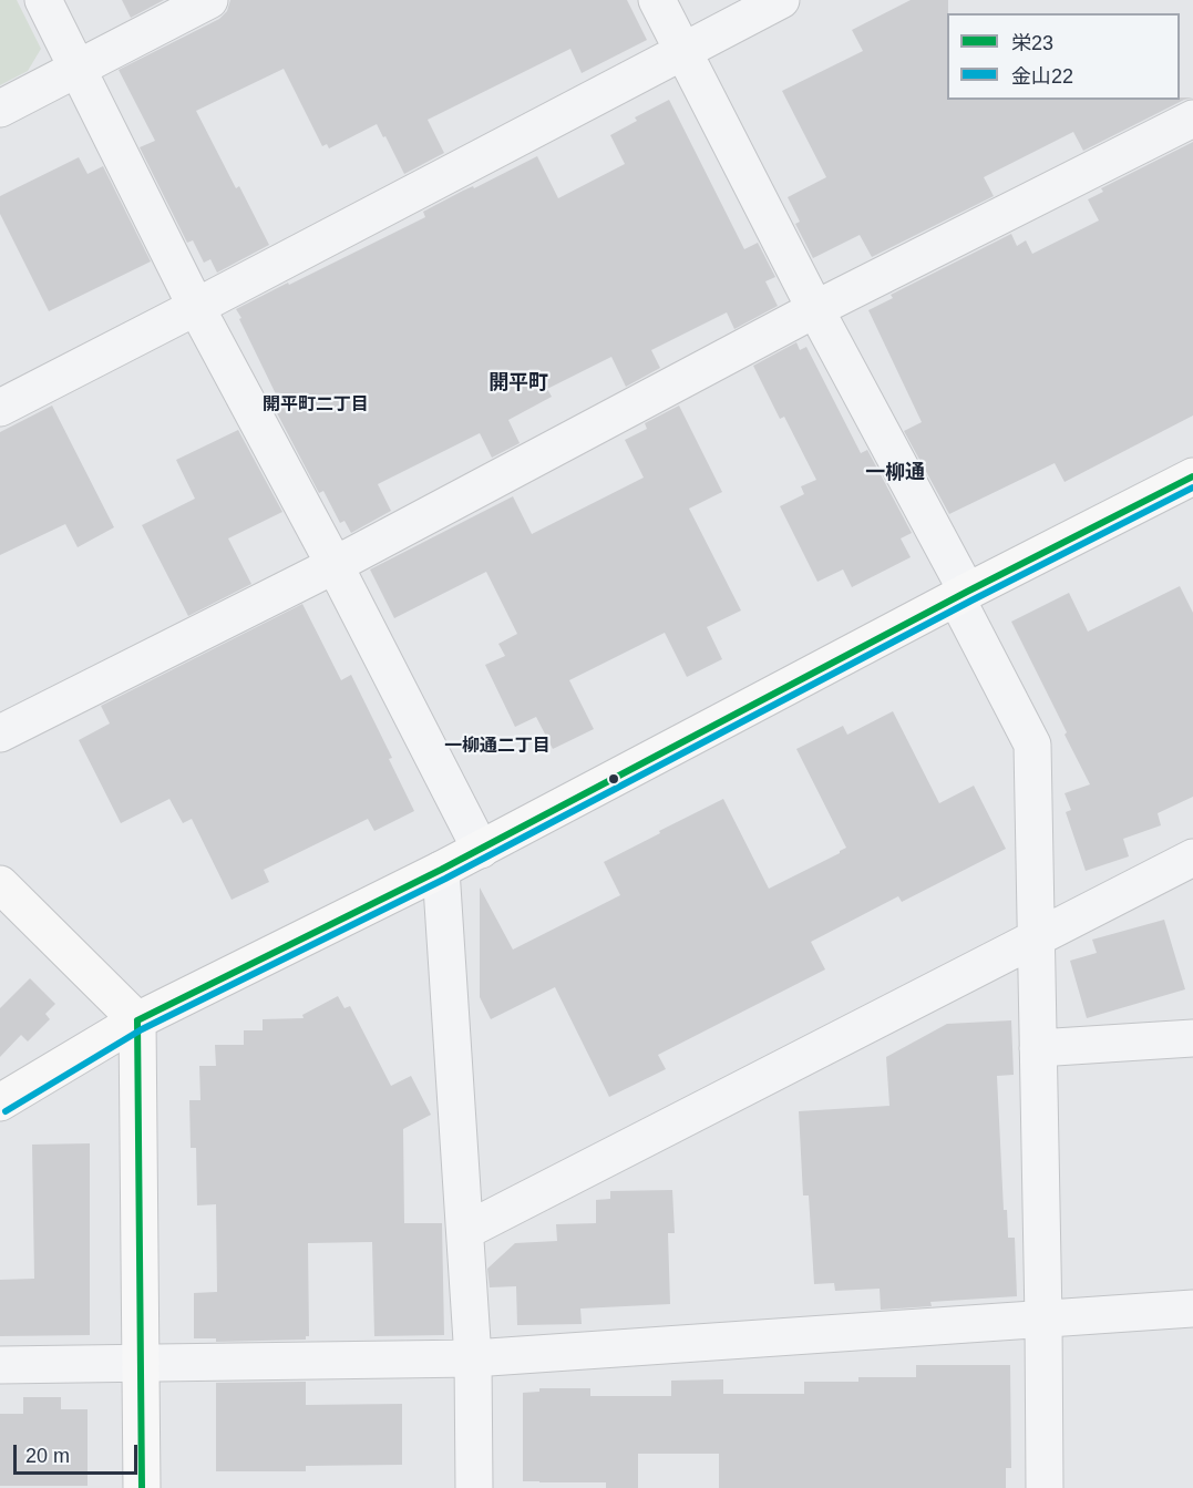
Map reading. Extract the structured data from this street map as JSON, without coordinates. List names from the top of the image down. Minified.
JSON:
{"districts":["開平町","開平町二丁目","一柳通","一柳通二丁目"],"lines":["transit line 栄23","transit line 金山22"],"legend":["栄23","金山22"],"scale_bar":"20 m"}
